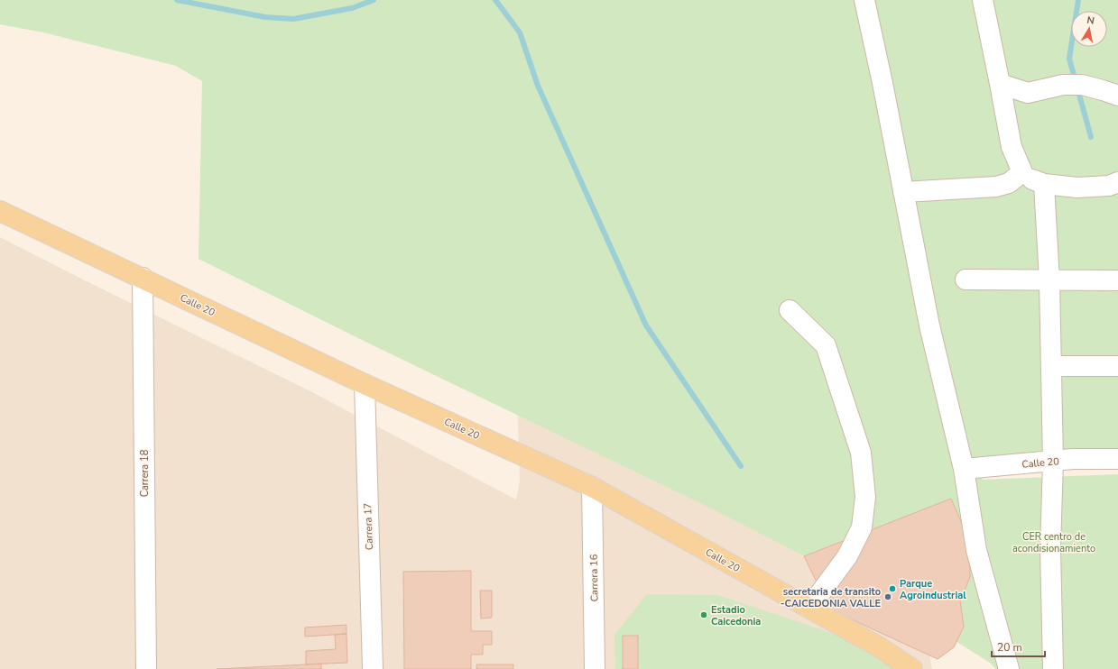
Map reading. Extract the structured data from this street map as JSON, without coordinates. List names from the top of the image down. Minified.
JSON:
{"streets":{"main road":["Calle 20"],"street":["Carrera 18","Carrera 17","Carrera 16"]},"crossings":[["Calle 20","Carrera 18"],["Calle 20","Carrera 17"],["Calle 20","Carrera 16"]],"parks":["CER centro de acondisionamiento"],"places":["Parque Agroindustrial","secretaria de transito -CAICEDONIA VALLE","Estadio Caicedonia"],"scale_bar":"20 m","north":"top"}
